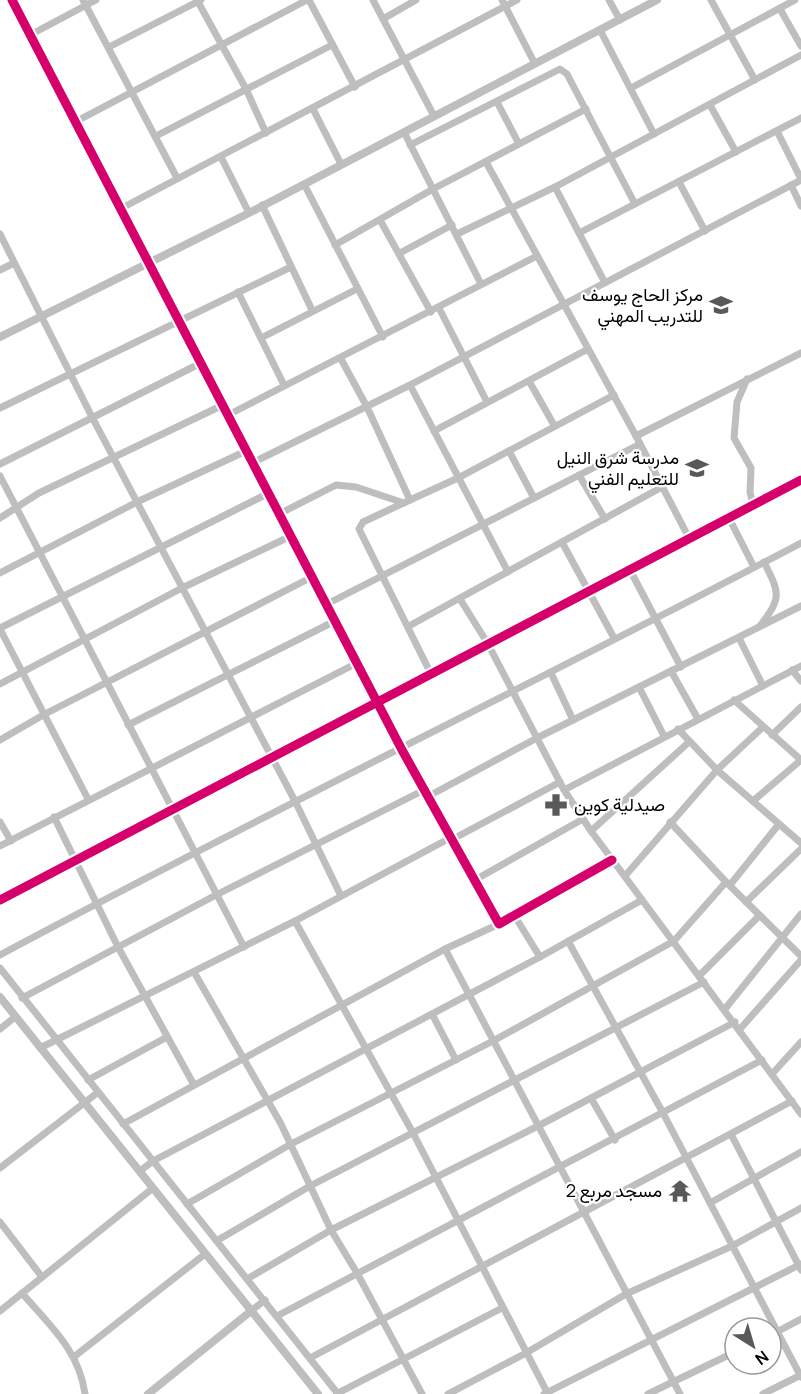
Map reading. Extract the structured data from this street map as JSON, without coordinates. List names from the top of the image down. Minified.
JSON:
{"places":{"school or university":["مركز الحاج يوسف للتدريب المهني","مدرسة شرق النيل للتعليم الفني"],"pharmacy":["صيدلية كوين"],"temple":["مسجد مربع 2"]},"north":"bottom right"}
